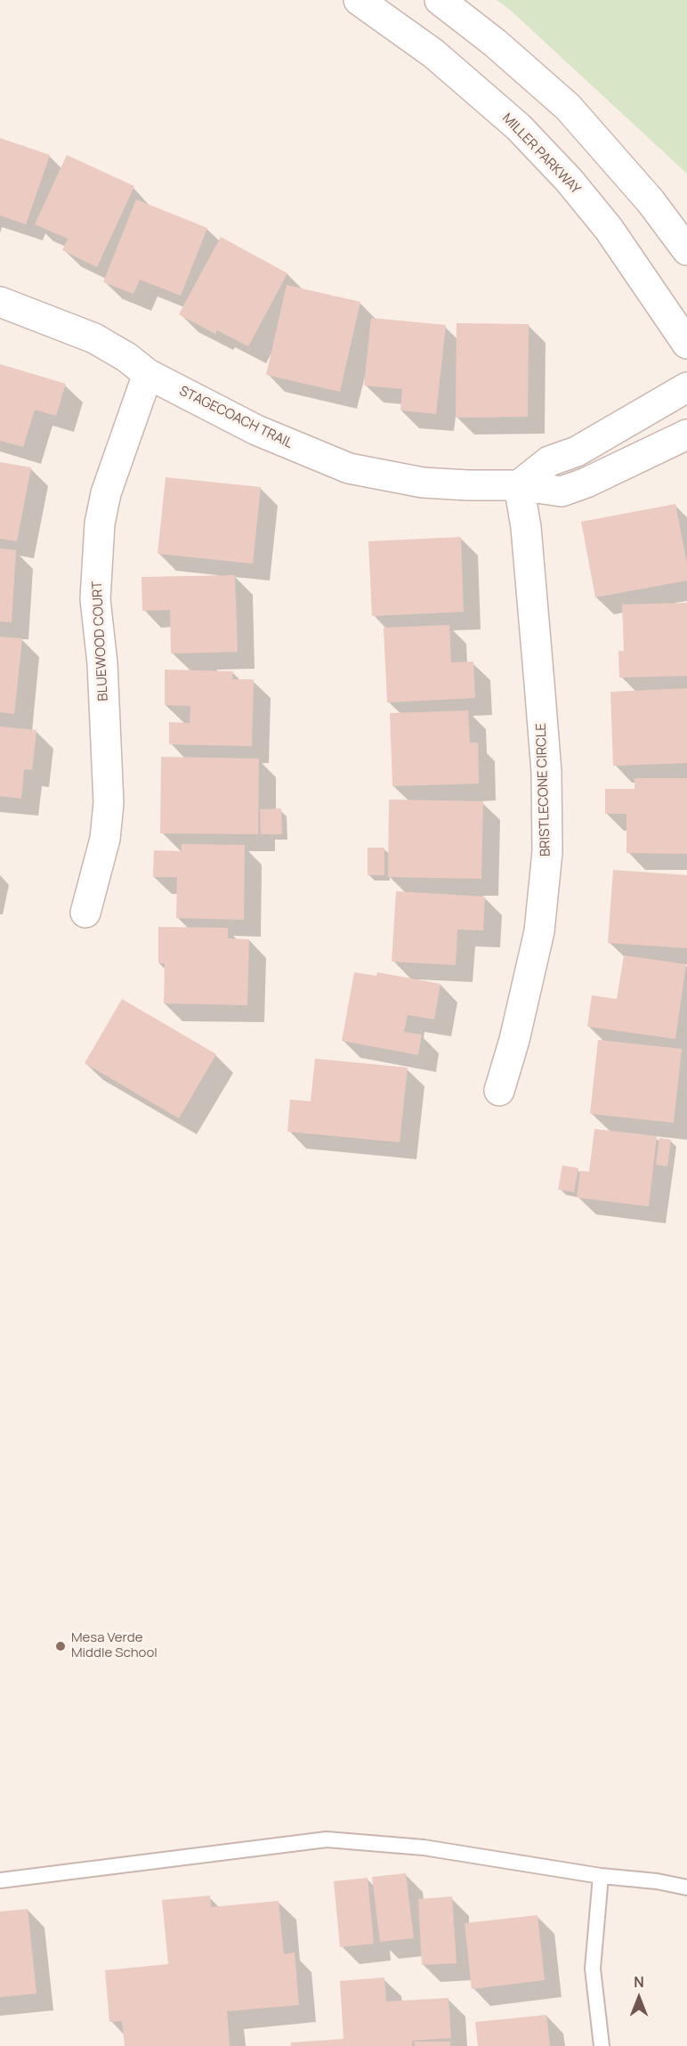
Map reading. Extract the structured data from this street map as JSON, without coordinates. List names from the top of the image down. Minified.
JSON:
{"streets":{"street":["MILLER PARKWAY","STAGECOACH TRAIL","BLUEWOOD COURT","BRISTLECONE CIRCLE"]},"crossings":[["STAGECOACH TRAIL","BLUEWOOD COURT"],["STAGECOACH TRAIL","BRISTLECONE CIRCLE"]],"places":["Mesa Verde Middle School"],"north":"top"}
